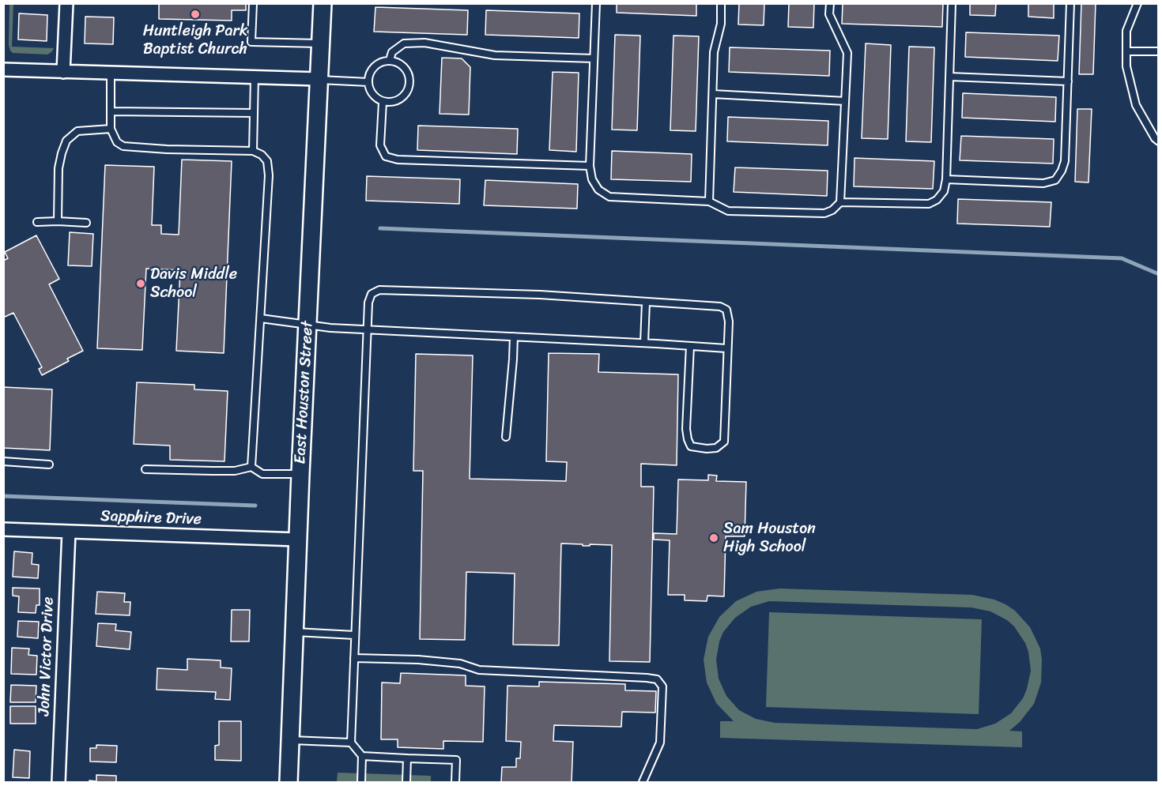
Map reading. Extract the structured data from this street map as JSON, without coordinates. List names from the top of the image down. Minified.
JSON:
{"streets":{"main road":["East Houston Street"],"street":["Sapphire Drive","John Victor Drive"]},"crossings":[["East Houston Street","Sapphire Drive"],["Sapphire Drive","John Victor Drive"]],"places":["Huntleigh Park Baptist Church","Davis Middle School","Sam Houston High School"]}
